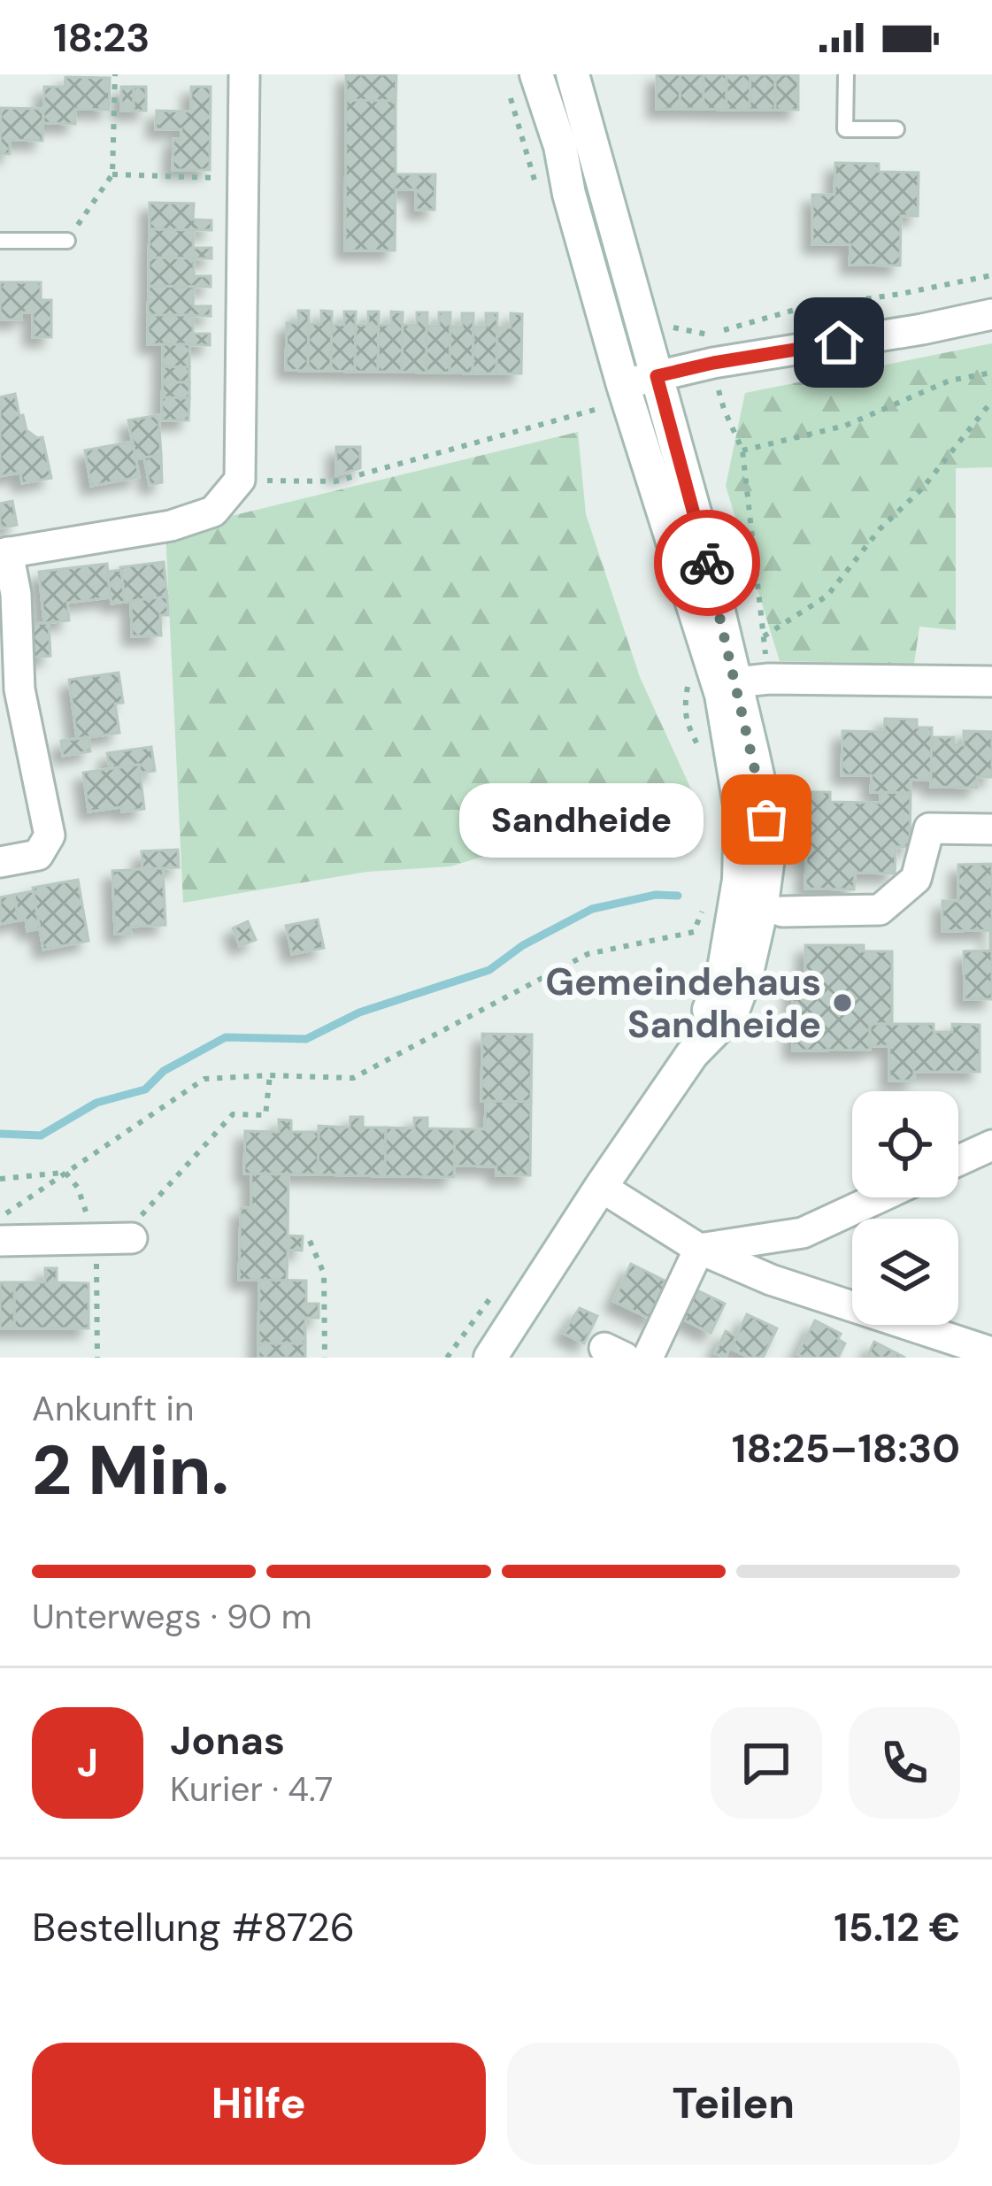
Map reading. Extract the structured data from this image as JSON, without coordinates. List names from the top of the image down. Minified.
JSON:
{"places":["Sandheide","Gemeindehaus Sandheide"],"page":{"status":"18:23","bubble":"Sandheide","heading":["2 Min.","Ankunft in","18:25–18:30"],"panel":["Jonas","Kurier · 4.7","Bestellung #8726","15.12 €"],"bar":"Unterwegs · 90 m","round":"J","buttons":["Hilfe","Teilen"]}}
